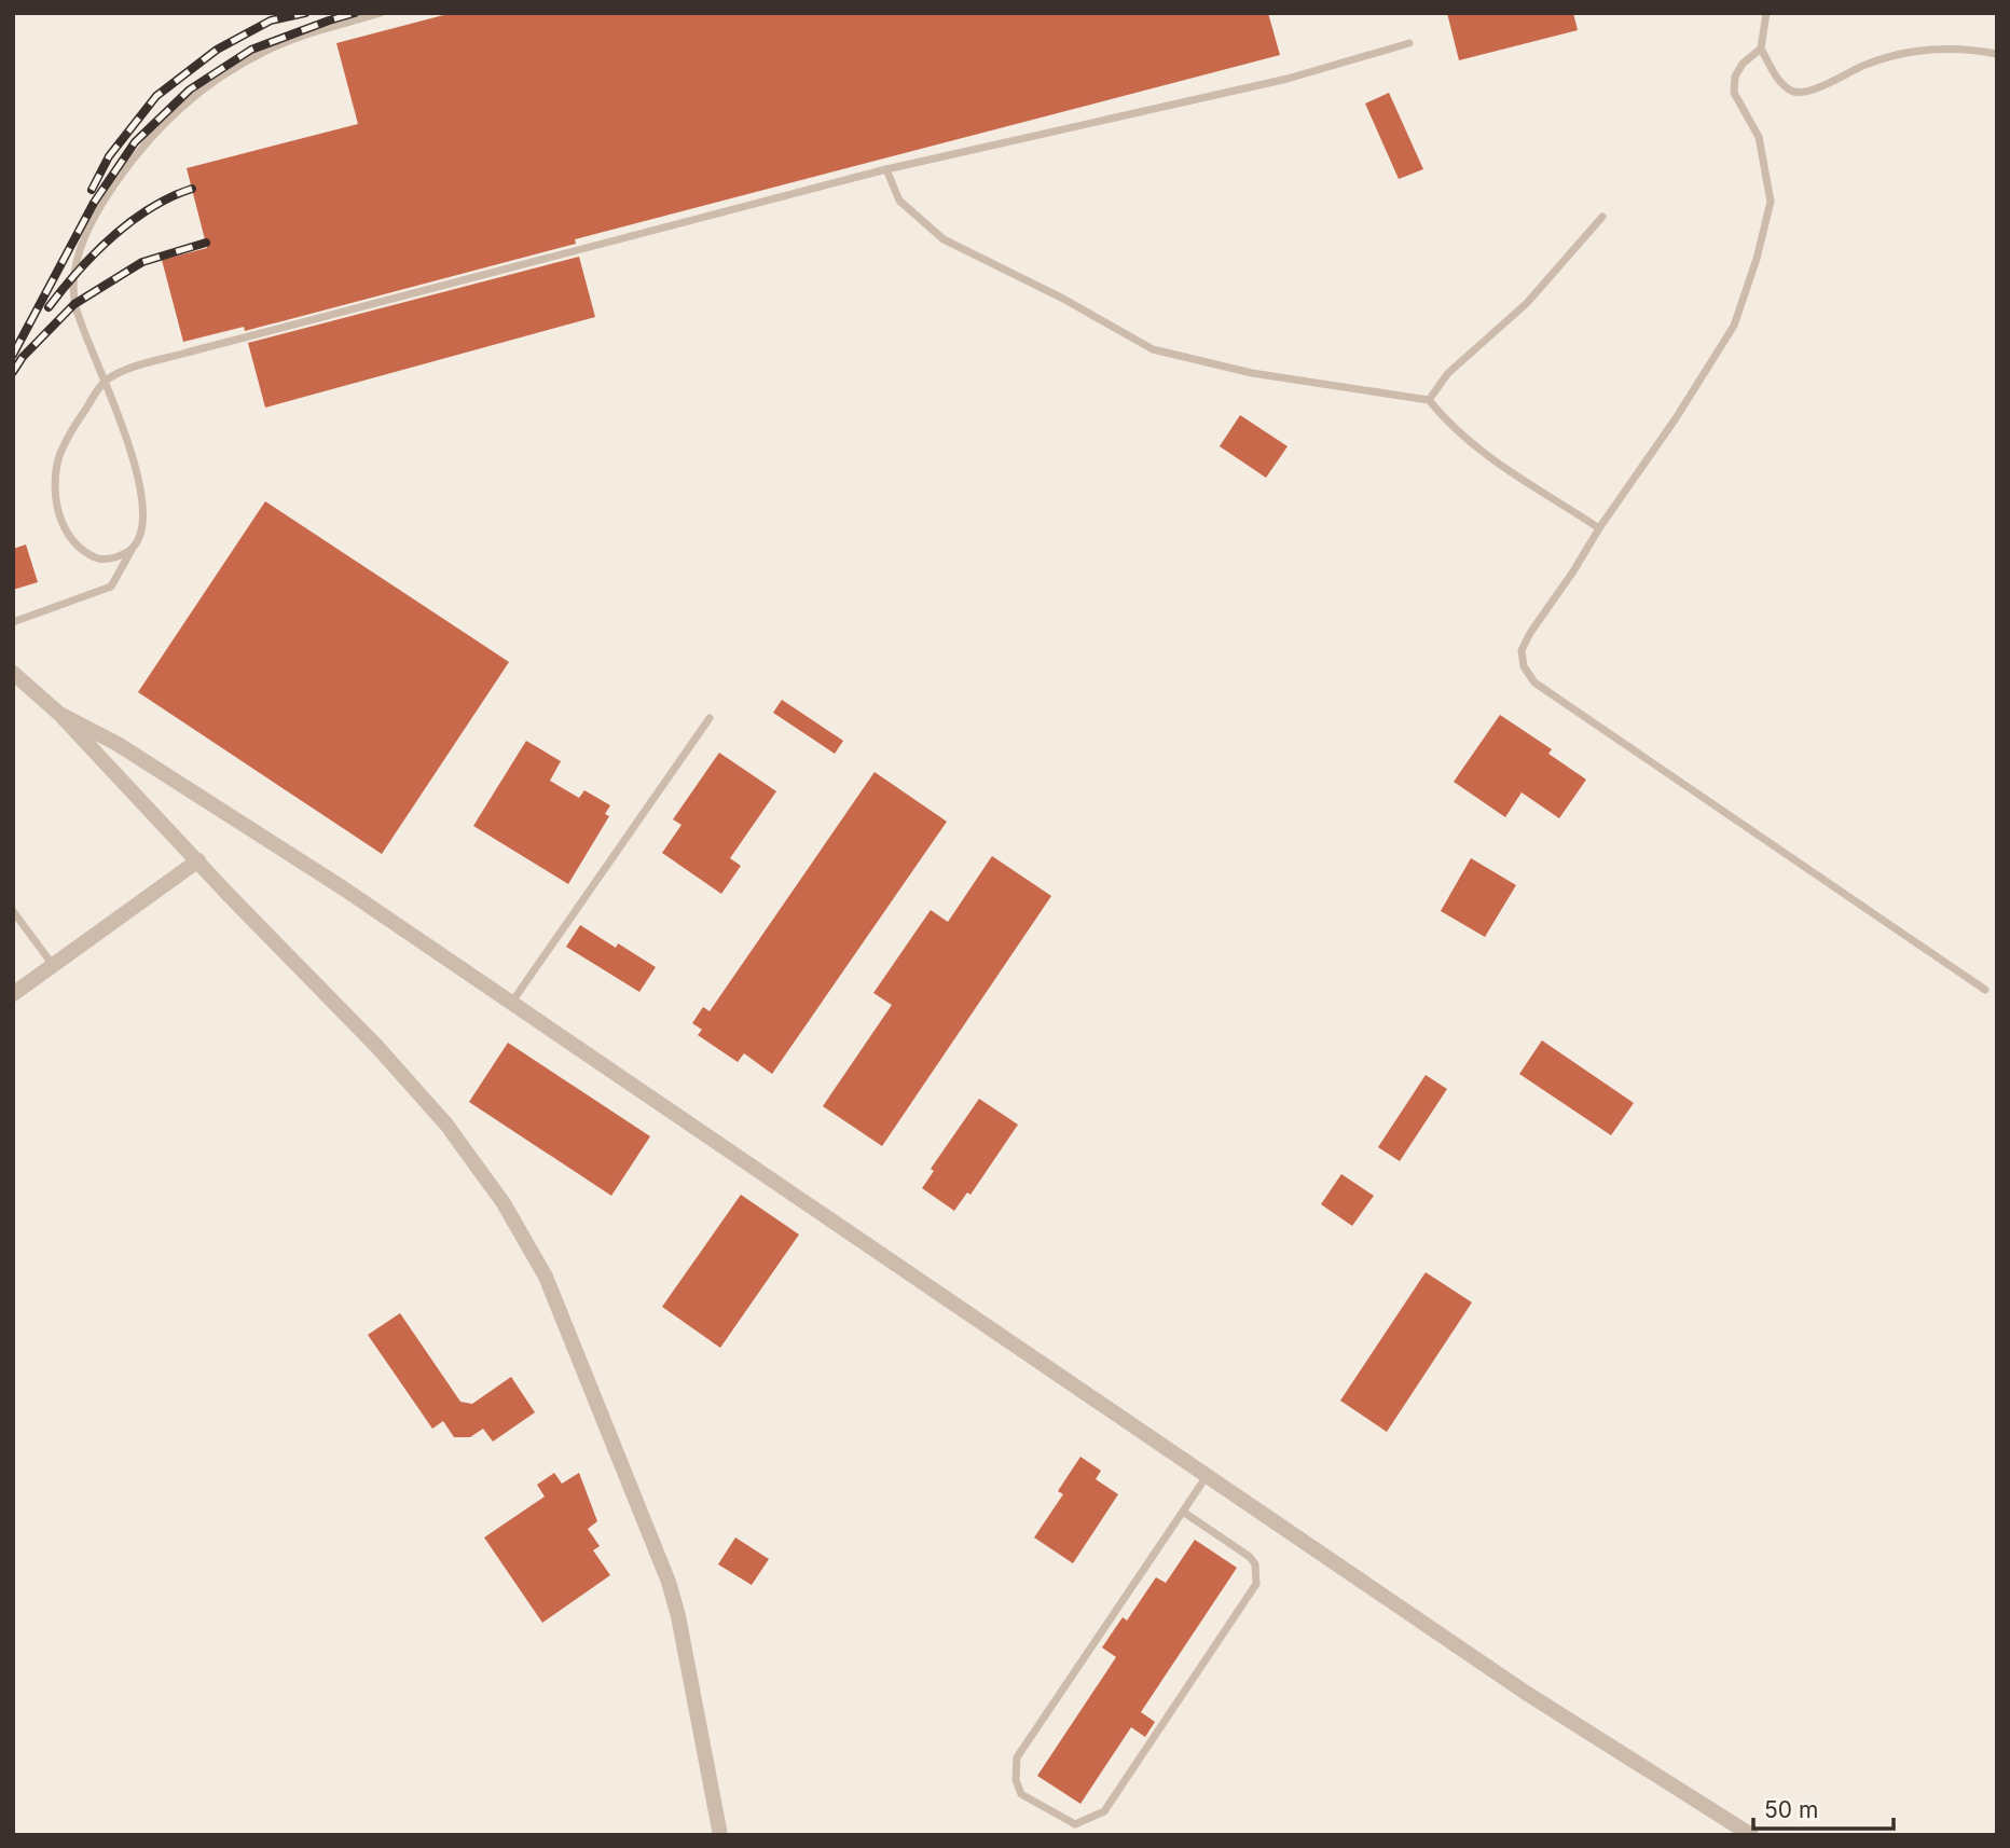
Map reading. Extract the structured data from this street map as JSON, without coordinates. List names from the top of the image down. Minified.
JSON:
{"scale_bar":"50 m"}
